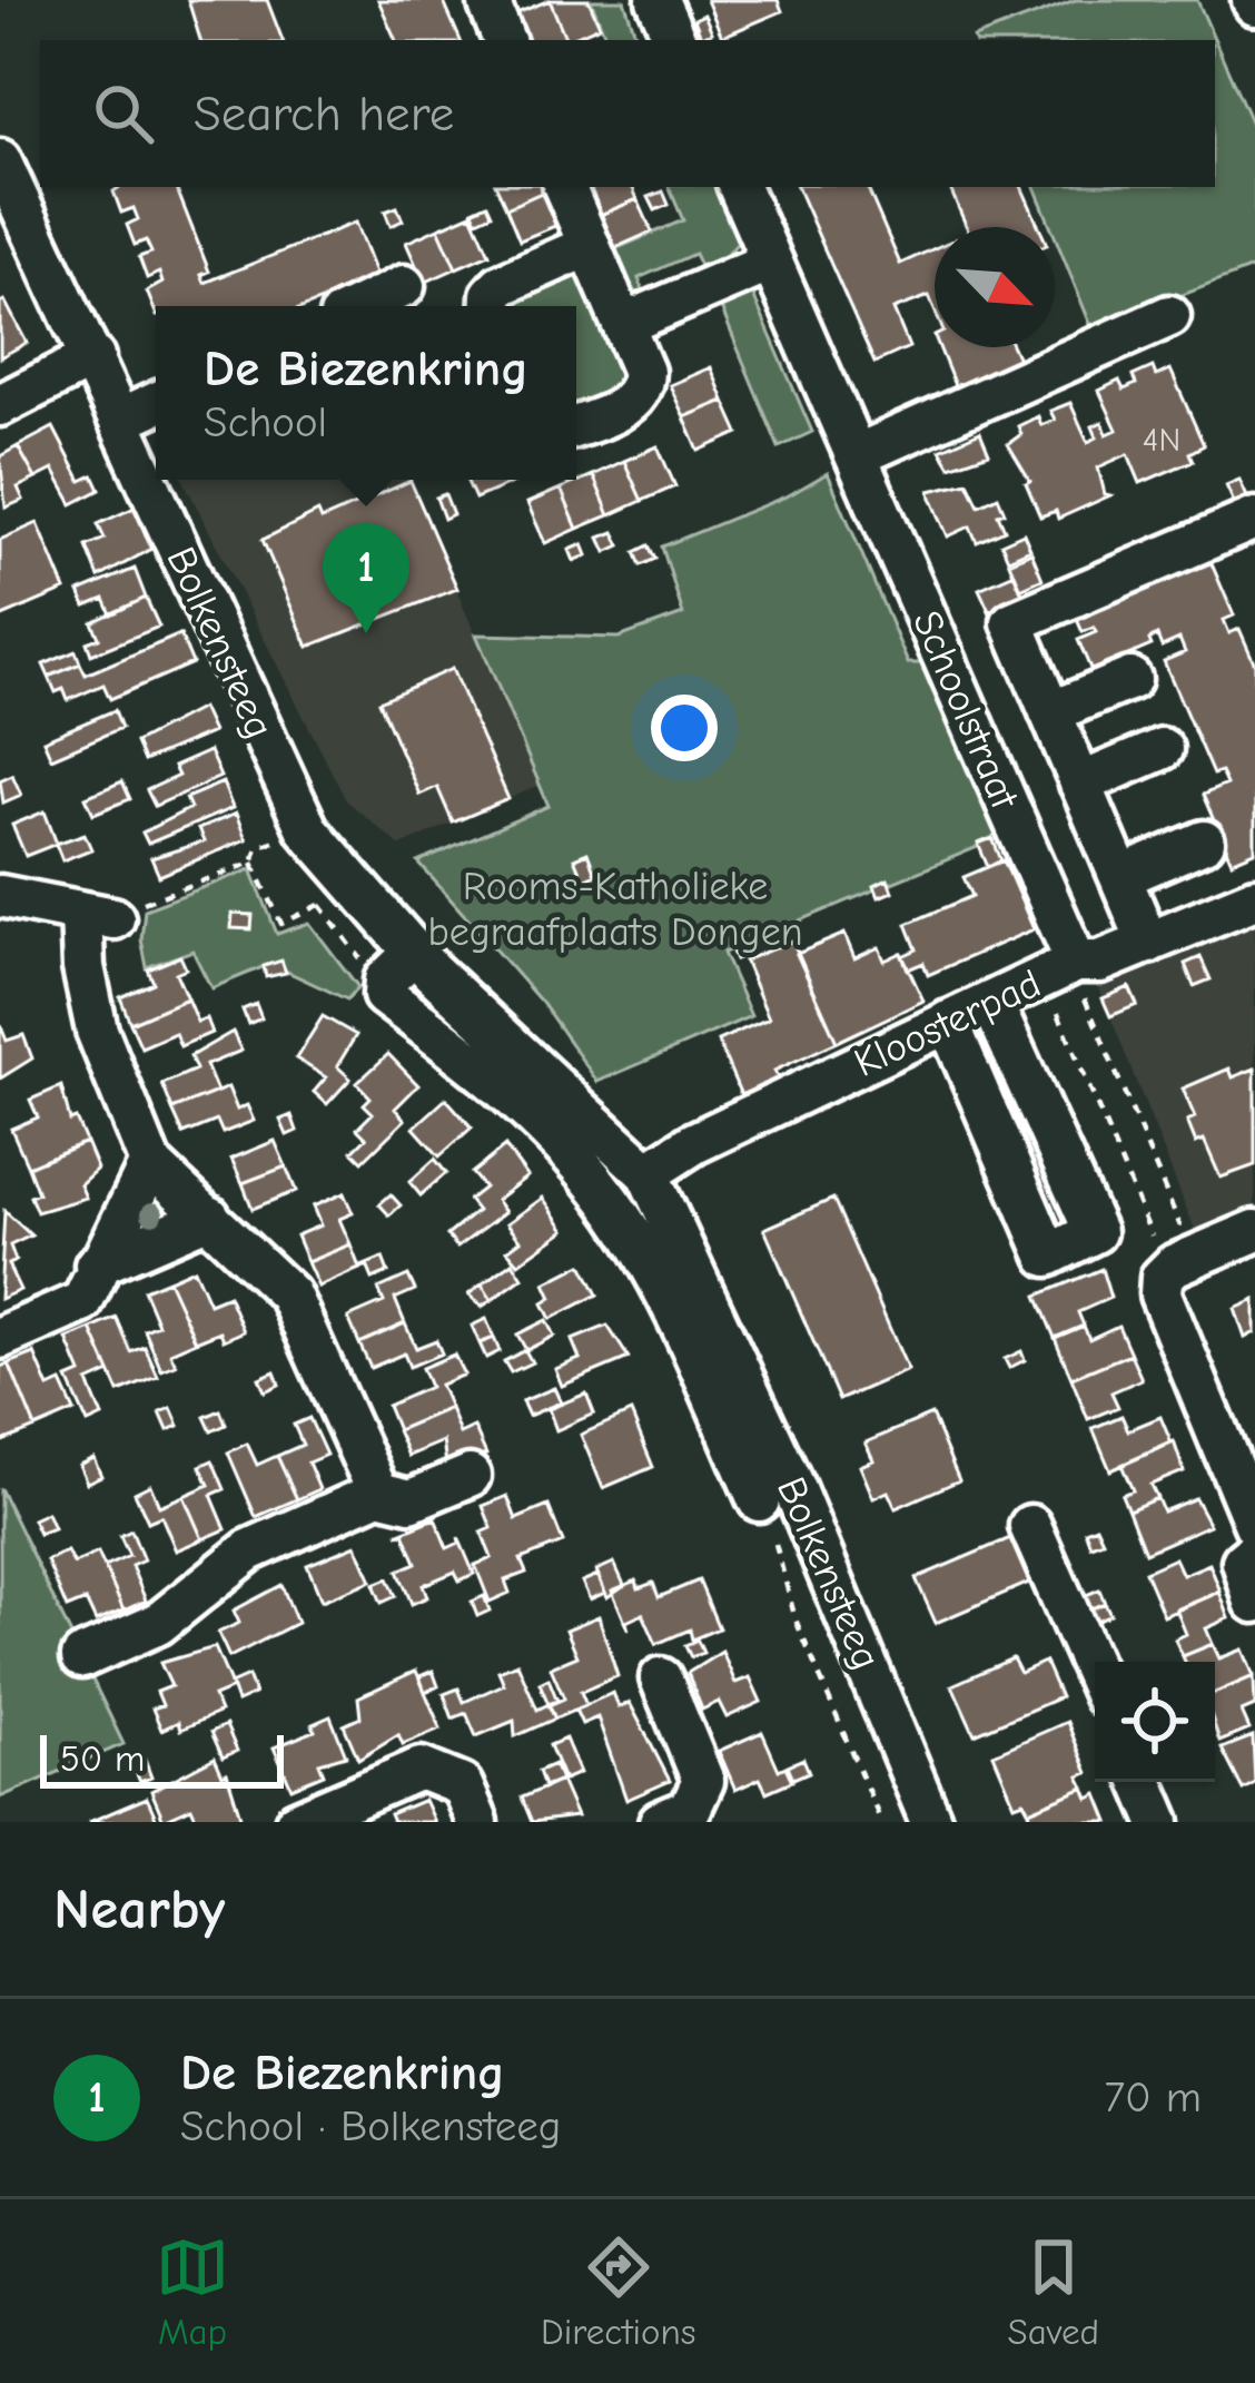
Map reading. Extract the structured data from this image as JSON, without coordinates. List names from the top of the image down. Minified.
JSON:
{"streets":{"street":["Bolkensteeg","Schoolstraat","Kloosterpad"]},"crossings":[["Bolkensteeg","Kloosterpad"],["Schoolstraat","Kloosterpad"]],"parks":["Rooms-Katholieke begraafplaats Dongen"],"house_numbers":["4N"],"scale_bar":"50 m","north":"bottom right","page":{"search":"Search here","popup":["De Biezenkring","School"],"pins":"1","scale":"50 m","heading":"Nearby","list":[{"mark":"1","name":"De Biezenkring","note":"School · Bolkensteeg","value":"70 m"}],"nav":["Map","Directions","Saved"]}}
